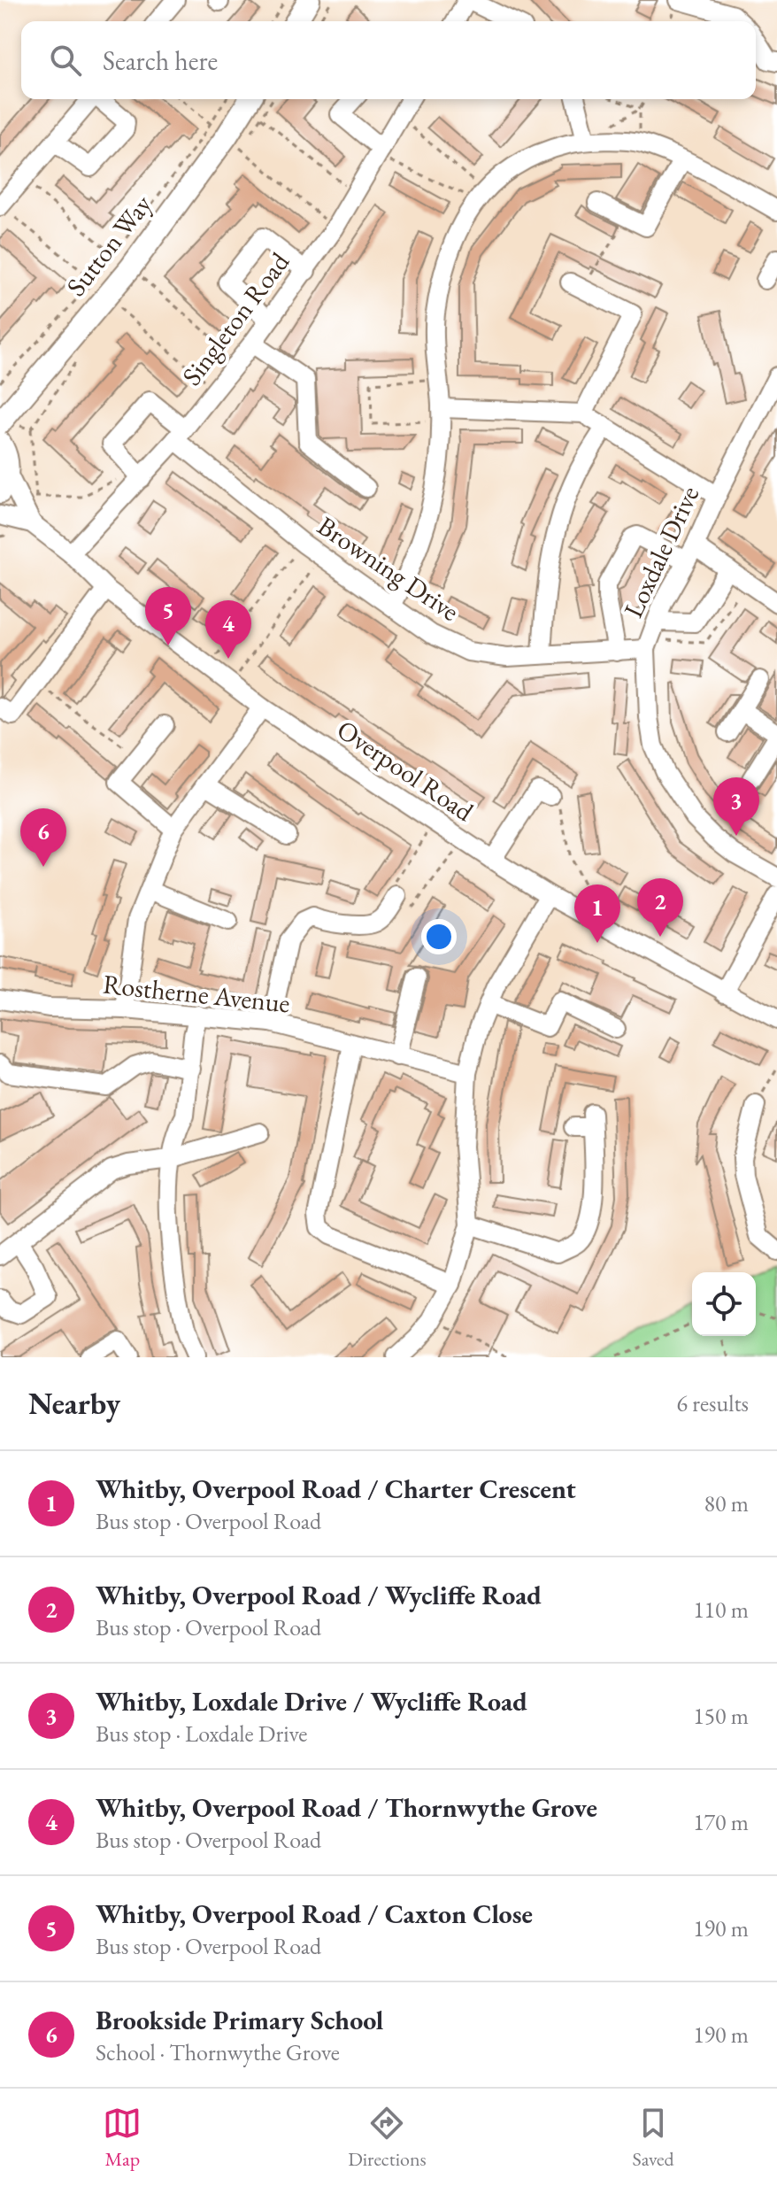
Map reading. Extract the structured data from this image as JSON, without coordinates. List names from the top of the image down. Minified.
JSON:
{"streets":{"main road":["Sutton Way"],"street":["Singleton Road","Loxdale Drive","Browning Drive","Overpool Road","Rostherne Avenue"]},"crossings":[["Singleton Road","Browning Drive"],["Singleton Road","Overpool Road"],["Loxdale Drive","Browning Drive"]],"page":{"search":"Search here","pins":["5","4","3","6","2","1"],"heading":["Nearby","6 results"],"list":[{"mark":"1","name":"Whitby, Overpool Road / Charter Crescent","note":"Bus stop · Overpool Road","value":"80 m"},{"mark":"2","name":"Whitby, Overpool Road / Wycliffe Road","note":"Bus stop · Overpool Road","value":"110 m"},{"mark":"3","name":"Whitby, Loxdale Drive / Wycliffe Road","note":"Bus stop · Loxdale Drive","value":"150 m"},{"mark":"4","name":"Whitby, Overpool Road / Thornwythe Grove","note":"Bus stop · Overpool Road","value":"170 m"},{"mark":"5","name":"Whitby, Overpool Road / Caxton Close","note":"Bus stop · Overpool Road","value":"190 m"},{"mark":"6","name":"Brookside Primary School","note":"School · Thornwythe Grove","value":"190 m"}],"nav":["Map","Directions","Saved"]}}
